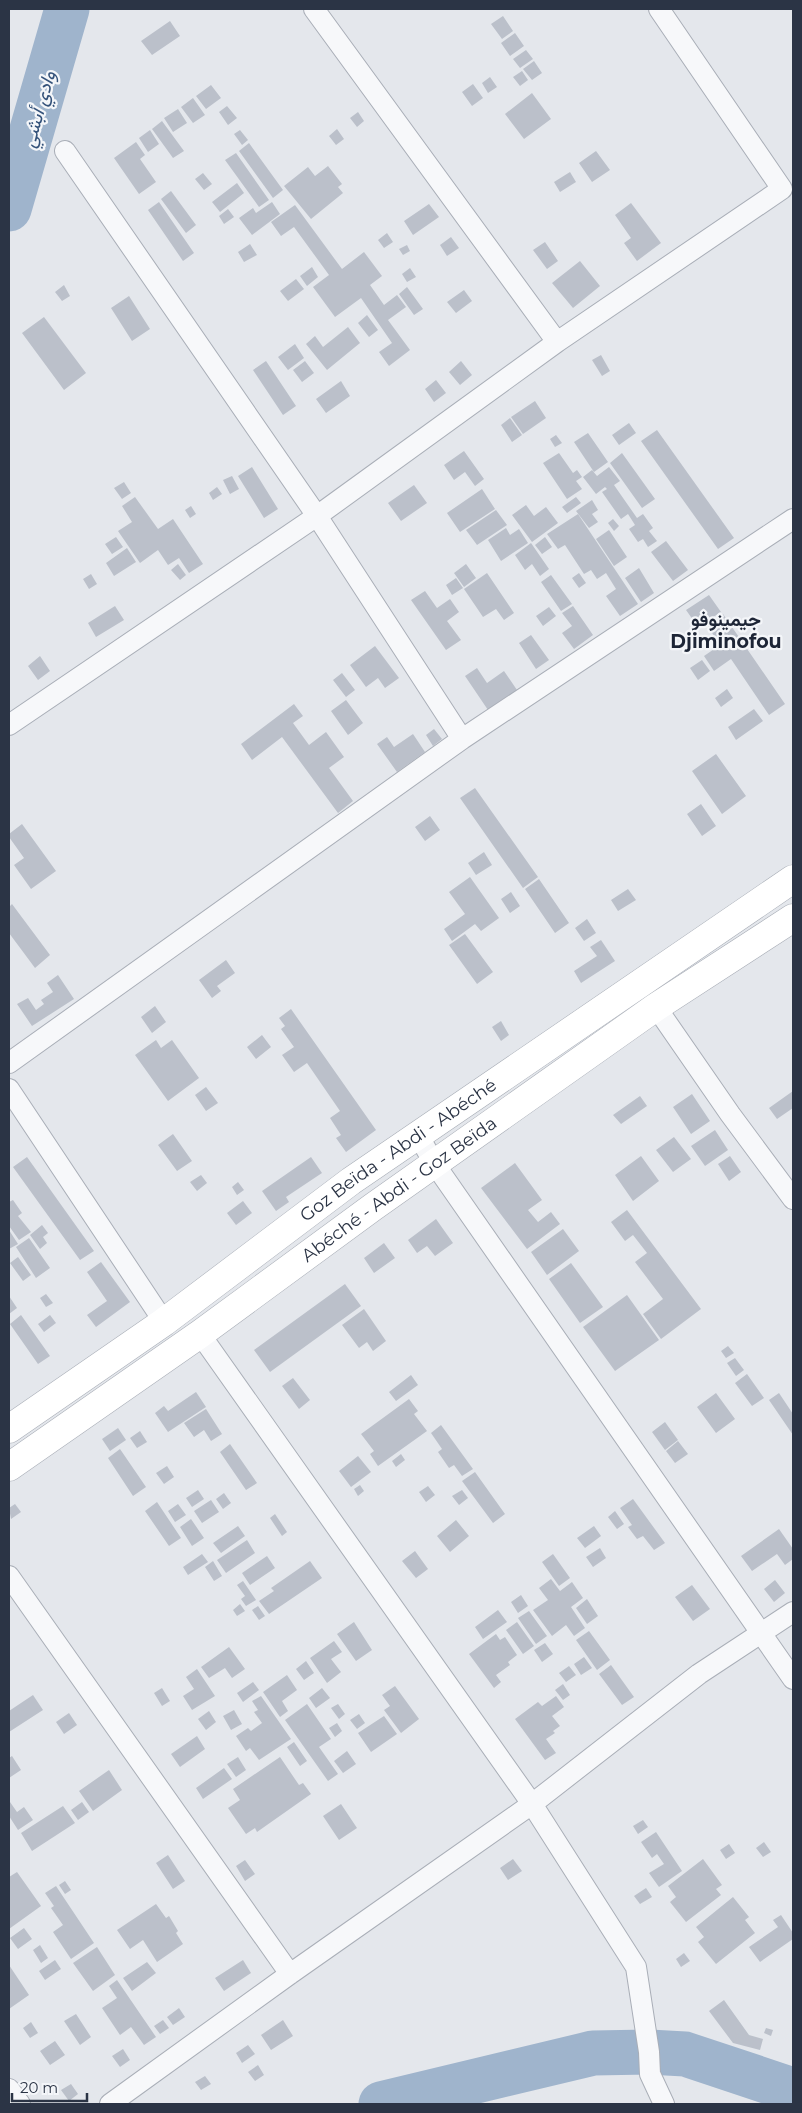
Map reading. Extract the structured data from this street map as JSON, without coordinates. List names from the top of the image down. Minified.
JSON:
{"streets":{"main road":["Goz Beïda - Abdi - Abéché","Abéché - Abdi - Goz Beïda"]},"districts":["جيمينوفو Djiminofou"],"water":["وادي أبشي"],"scale_bar":"20 m"}
